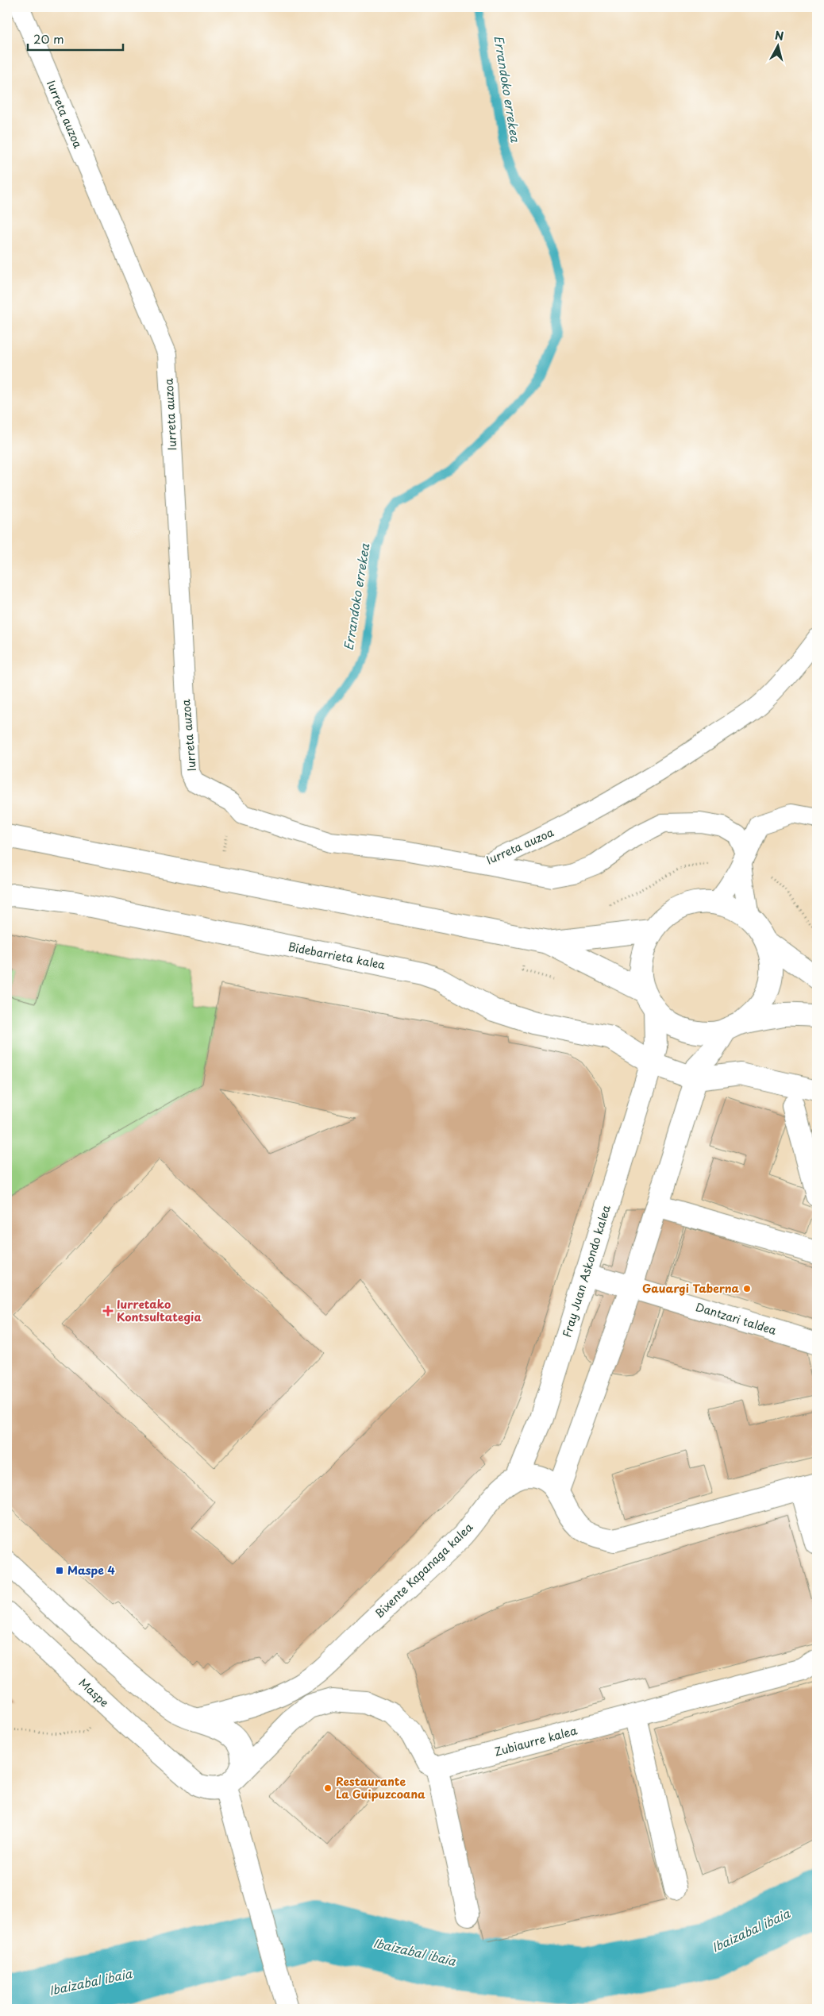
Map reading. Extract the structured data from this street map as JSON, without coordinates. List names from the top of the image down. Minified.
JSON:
{"streets":{"main road":["Bidebarrieta kalea","Fray Juan Askondo kalea","Dantzari taldea","Bixente Kapanaga kalea","Maspe","Zubiaurre kalea"],"lane":["Iurreta auzoa"]},"crossings":[["Bidebarrieta kalea","Fray Juan Askondo kalea"],["Fray Juan Askondo kalea","Dantzari taldea"],["Fray Juan Askondo kalea","Bixente Kapanaga kalea"]],"water":["Errandoko errekea","Ibaizabal ibaia"],"places":{"other":["Gauargi Taberna","Restaurante La Guipuzcoana"],"health":["Iurretako Kontsultategia"],"transit":["Maspe 4"]},"scale_bar":"20 m","north":"top"}
